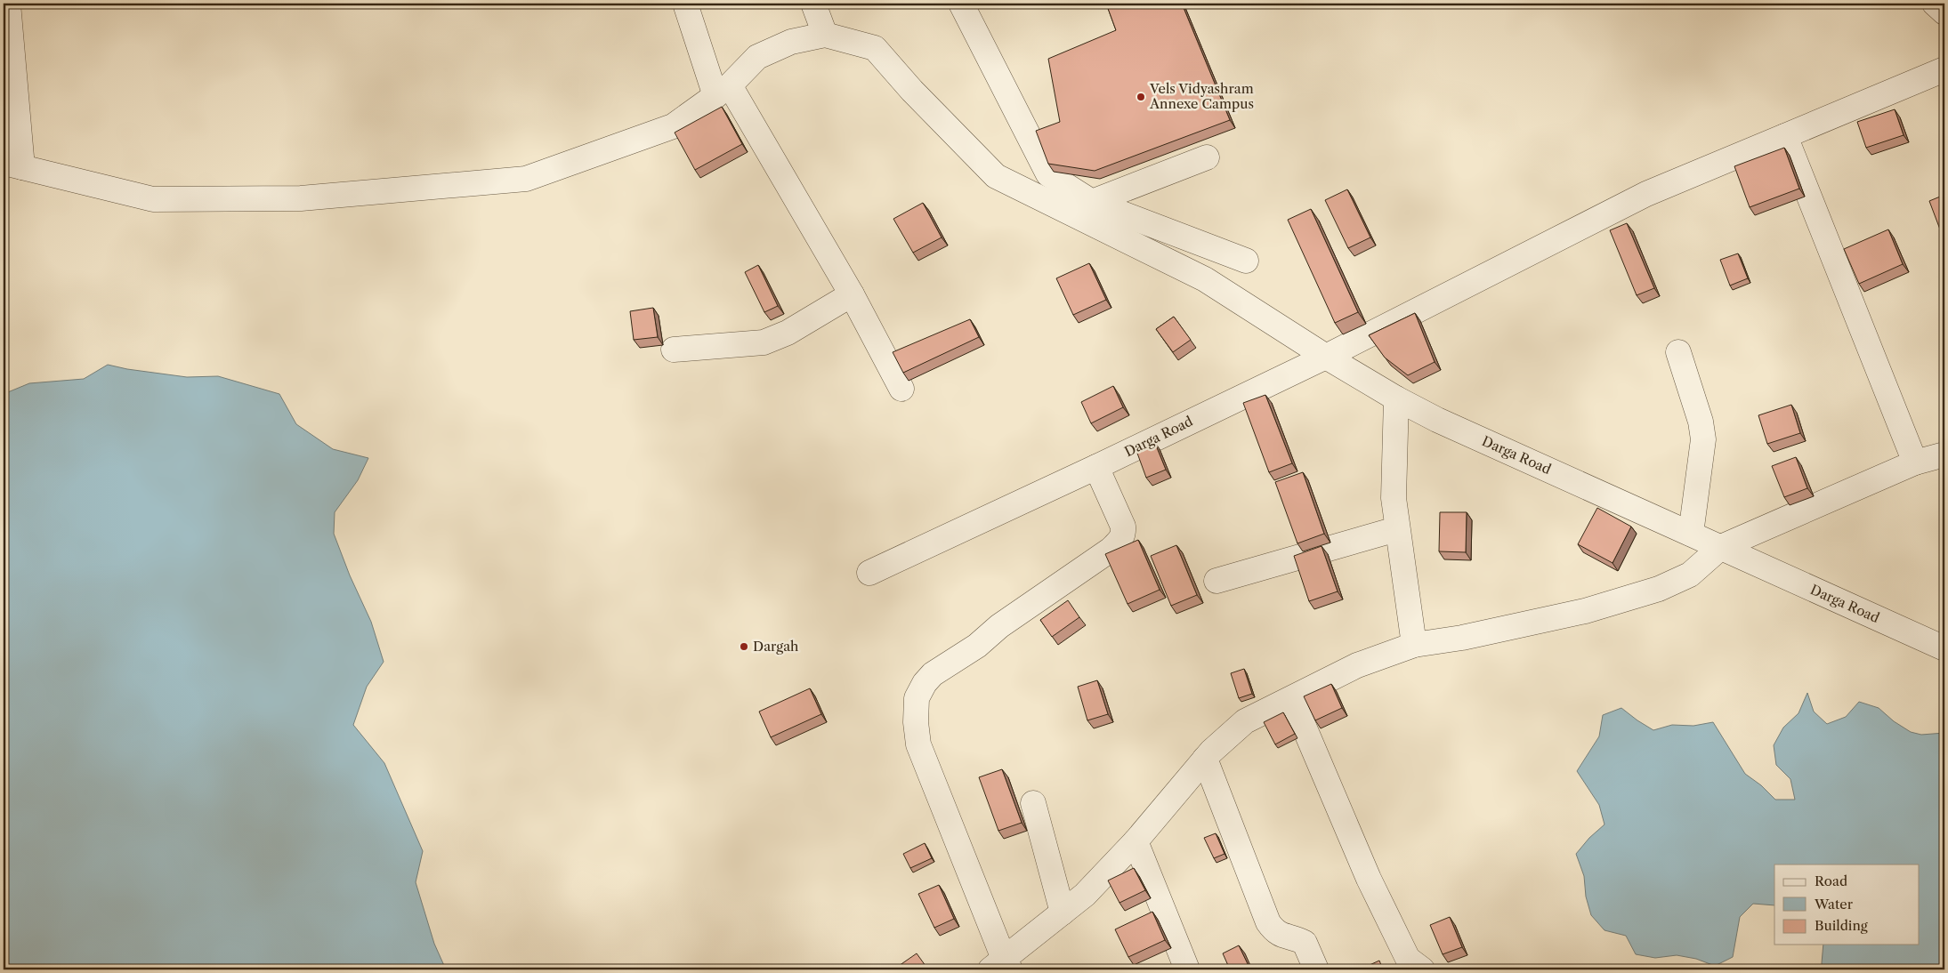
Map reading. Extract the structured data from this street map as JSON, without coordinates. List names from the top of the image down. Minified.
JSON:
{"streets":{"street":["Darga Road"]},"places":["Vels Vidyashram Annexe Campus","Dargah"],"legend":["Road","Water","Building"]}
